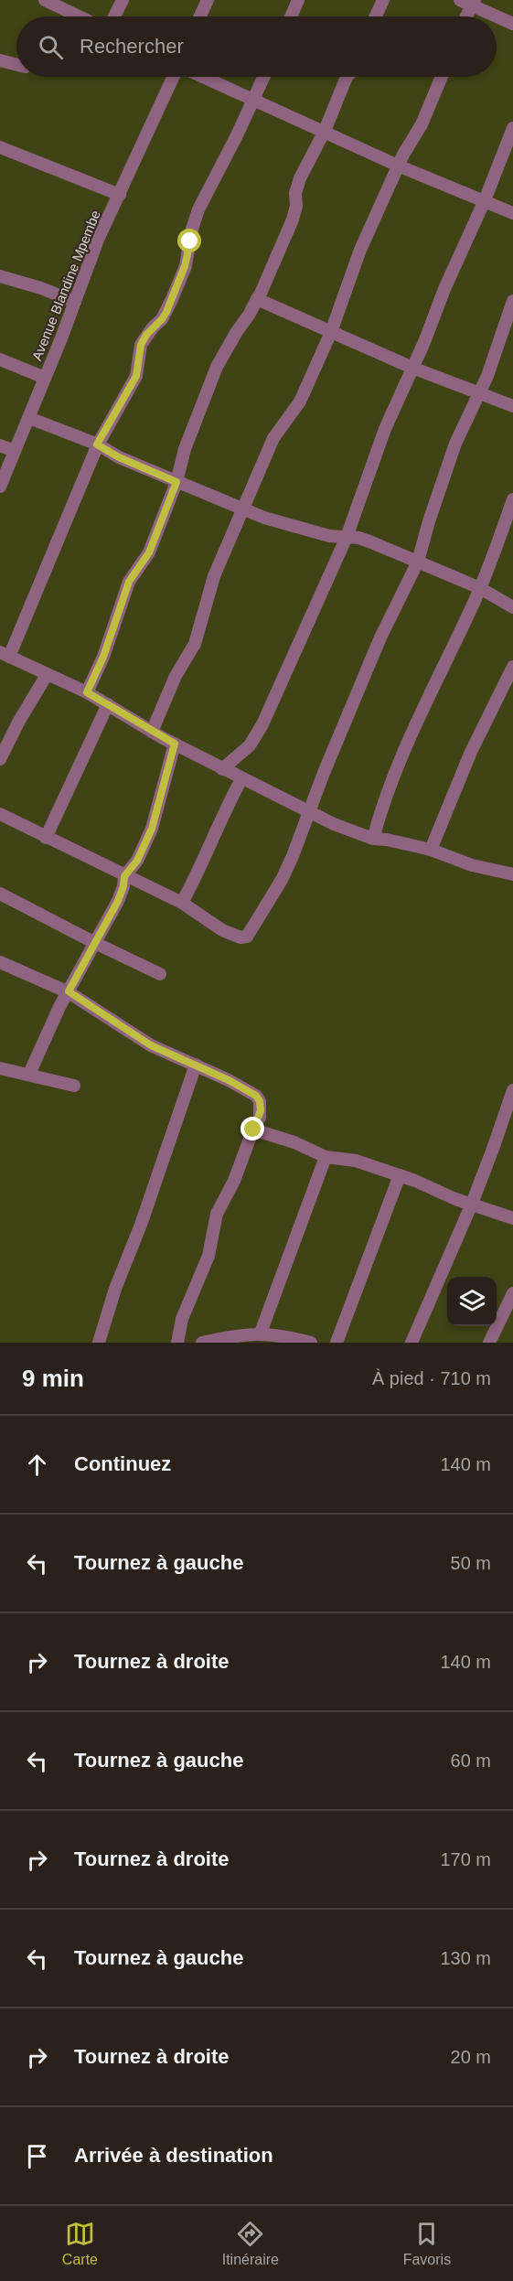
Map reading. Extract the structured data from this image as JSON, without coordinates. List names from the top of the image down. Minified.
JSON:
{"streets":{"street":["Avenue Blandine Mpembe"]},"page":{"search":"Rechercher","heading":["9 min","À pied · 710 m"],"list":[["Continuez","140 m"],["Tournez à gauche","50 m"],["Tournez à droite","140 m"],["Tournez à gauche","60 m"],["Tournez à droite","170 m"],["Tournez à gauche","130 m"],["Tournez à droite","20 m"],"Arrivée à destination"],"nav":["Carte","Itinéraire","Favoris"]}}
